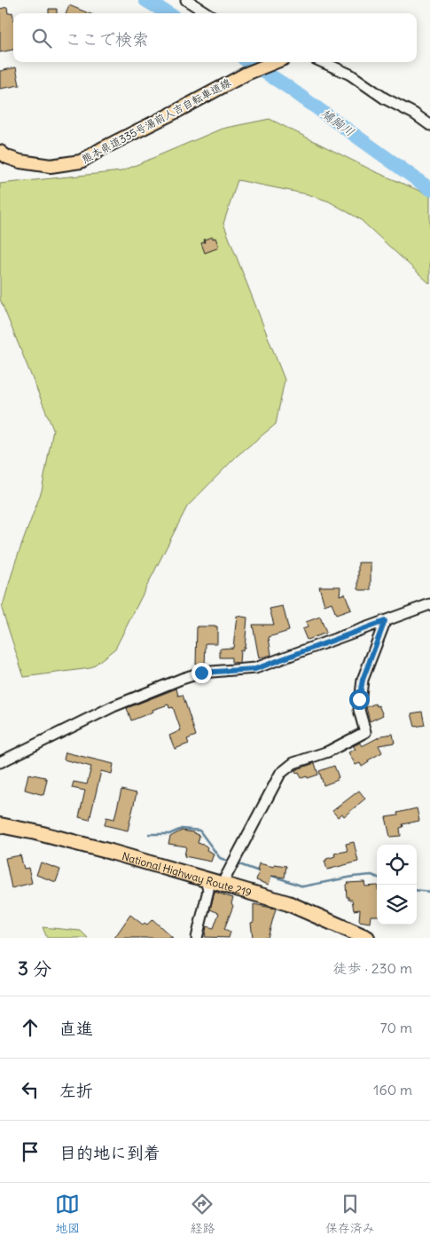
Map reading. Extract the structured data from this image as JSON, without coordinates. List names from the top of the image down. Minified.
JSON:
{"streets":{"highway":["National Highway Route 219"],"main road":["熊本県道335号湯前人吉自転車道線"]},"water":["鳩胸川"],"page":{"search":"ここで検索","heading":["3 分","徒歩 · 230 m"],"list":[["直進","70 m"],["左折","160 m"],"目的地に到着"],"nav":["地図","経路","保存済み"]}}
